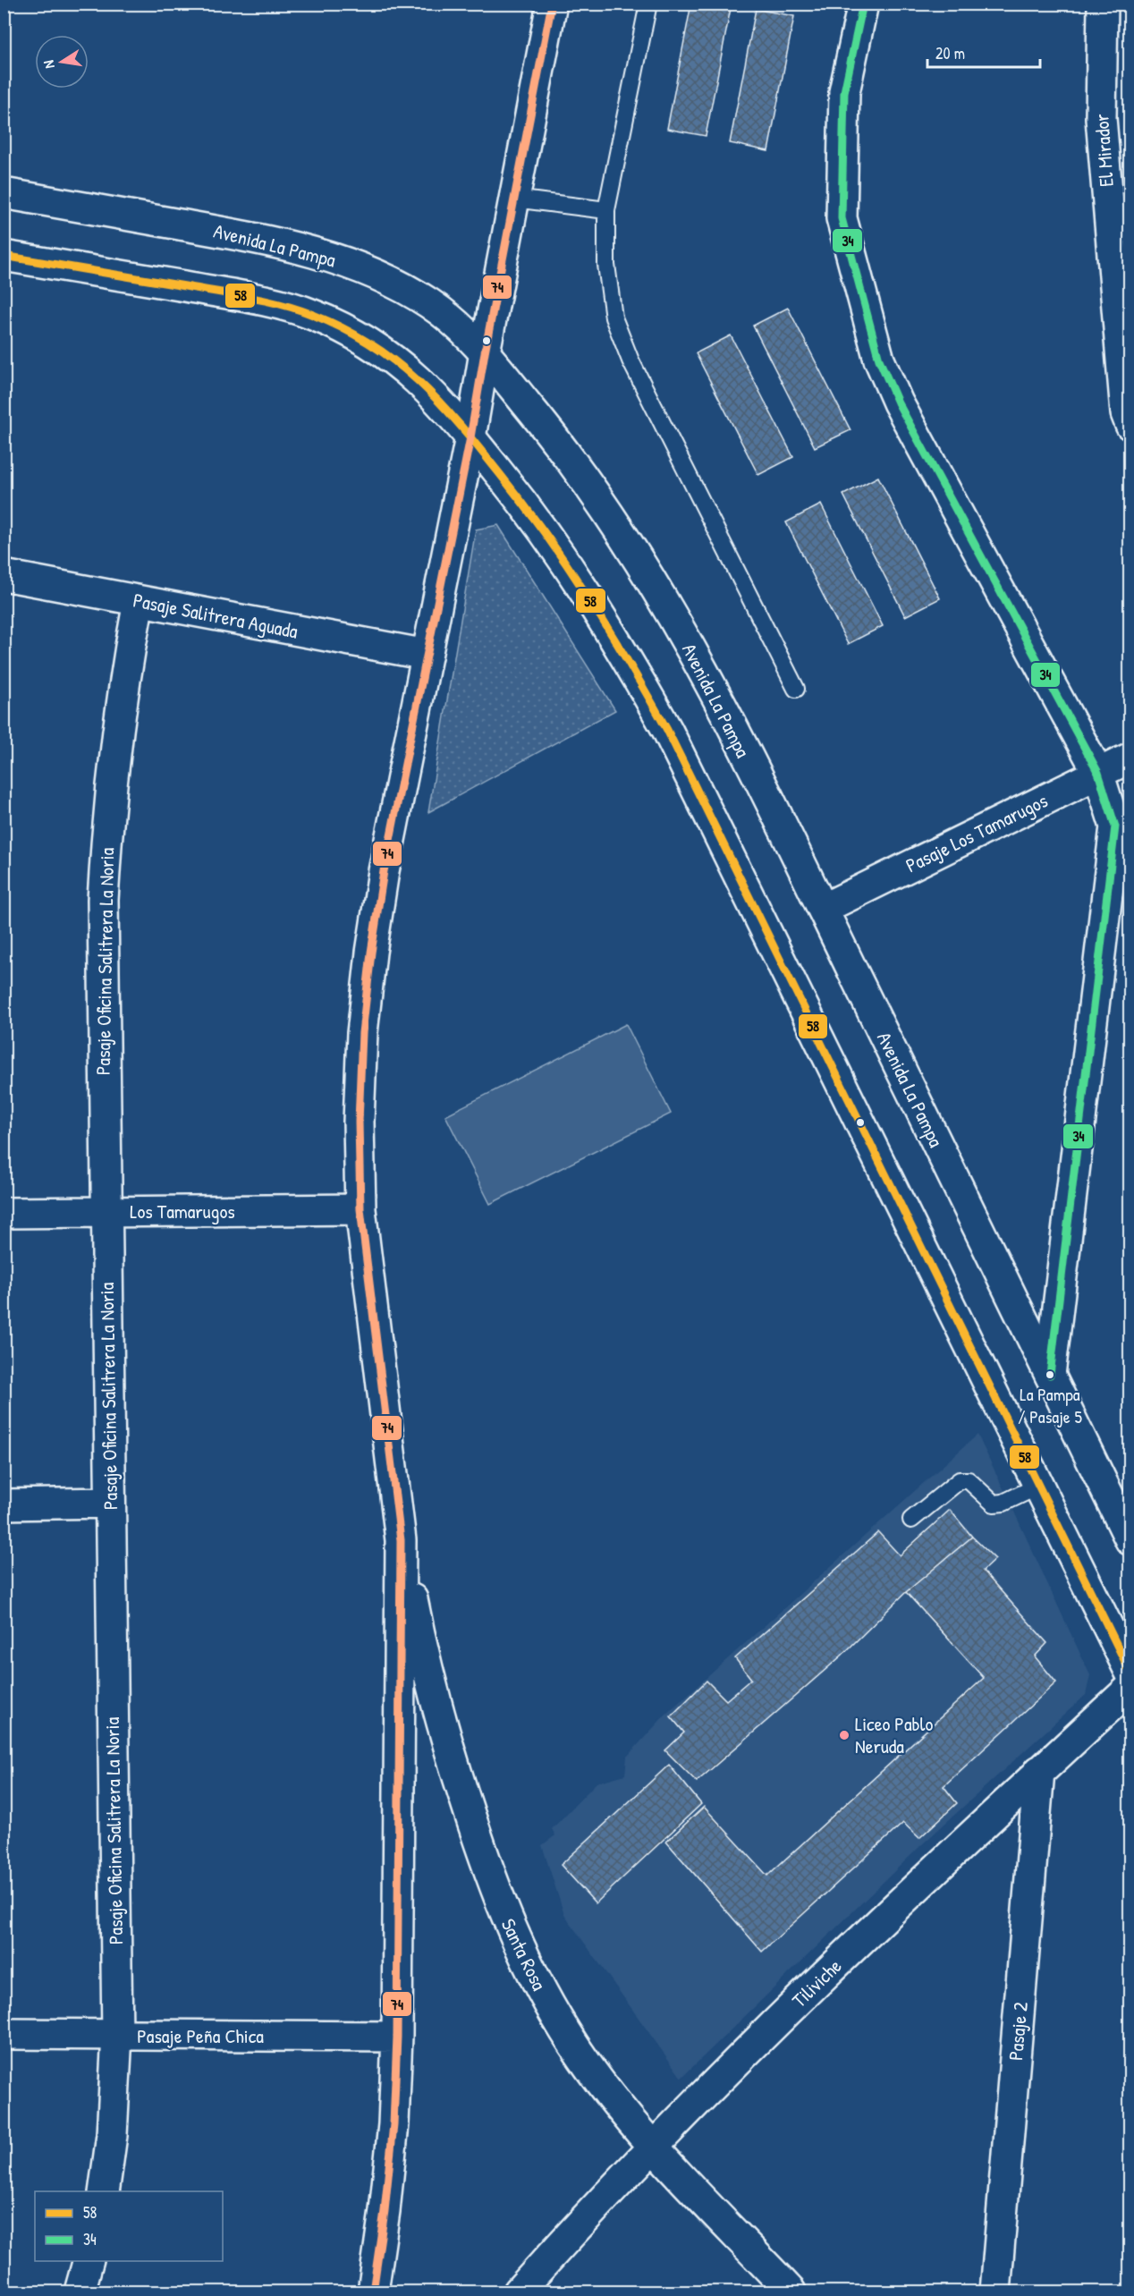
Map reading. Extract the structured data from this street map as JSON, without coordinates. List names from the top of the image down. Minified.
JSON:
{"streets":{"street":["El Mirador","Avenida La Pampa","Pasaje Salitrera Aguada","Pasaje Los Tamarugos","Pasaje Oficina Salitrera La Noria","Los Tamarugos","Santa Rosa","Tiliviche","Pasaje 2","Pasaje Peña Chica"]},"crossings":[["Avenida La Pampa","Pasaje Los Tamarugos"],["Pasaje Salitrera Aguada","Pasaje Oficina Salitrera La Noria"],["Pasaje Oficina Salitrera La Noria","Los Tamarugos"],["Pasaje Oficina Salitrera La Noria","Pasaje Peña Chica"],["Santa Rosa","Tiliviche"],["Tiliviche","Pasaje 2"]],"places":["La Pampa / Pasaje 5","Liceo Pablo Neruda"],"lines":["transit line 34","transit line 74","transit line 58"],"legend":["58","34"],"scale_bar":"20 m","north":"left"}
